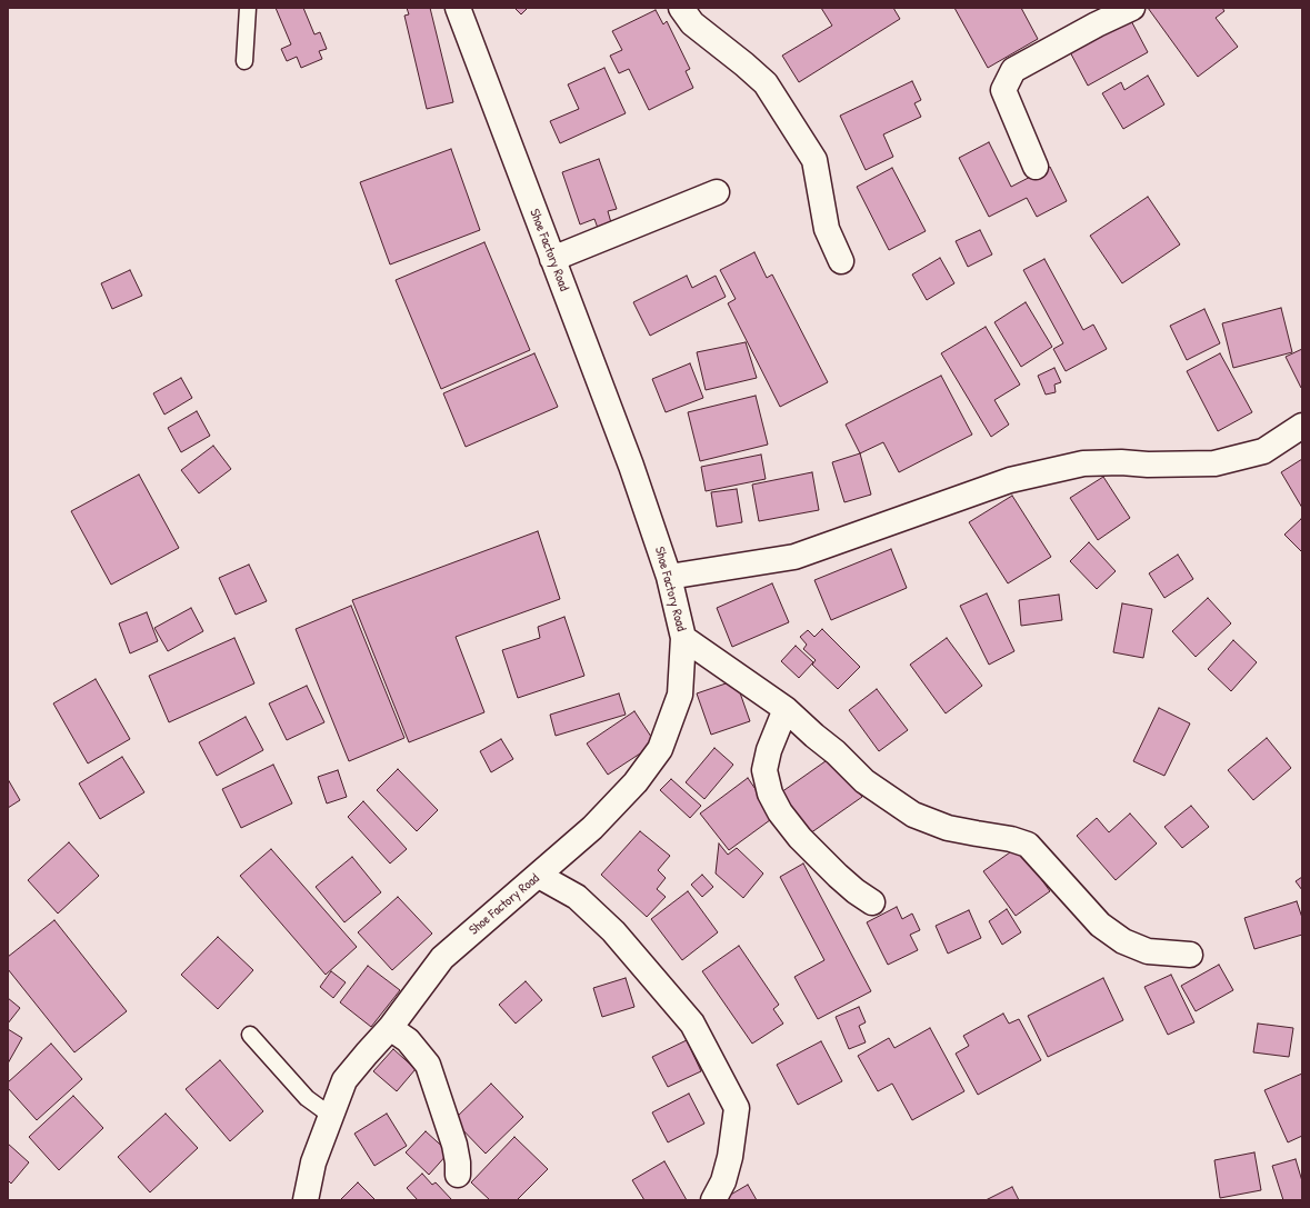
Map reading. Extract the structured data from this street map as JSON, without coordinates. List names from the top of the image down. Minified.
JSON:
{"streets":{"street":["Shoe Factory Road"]}}
